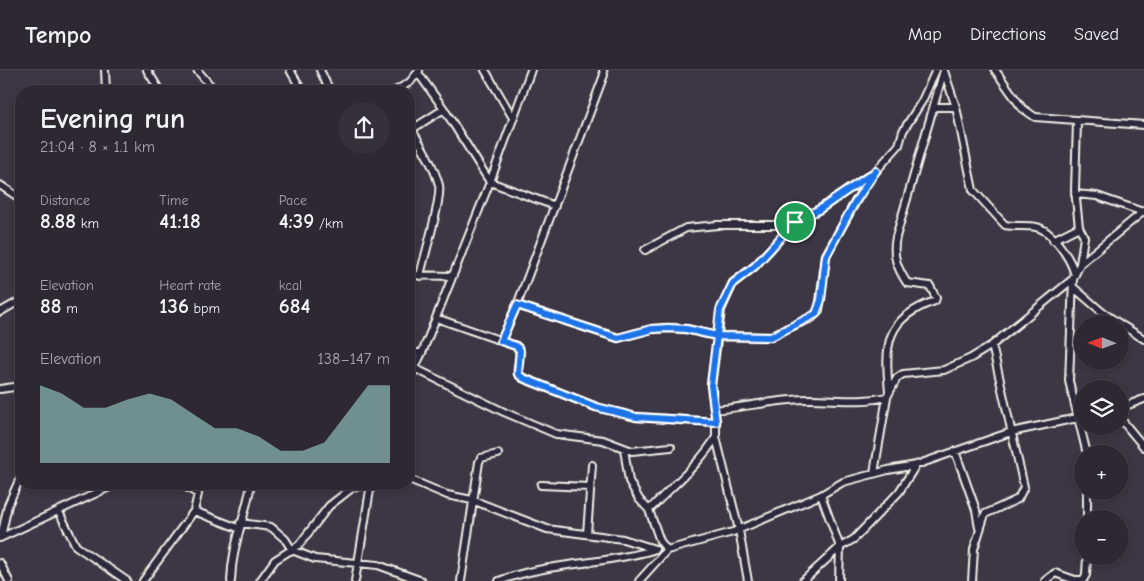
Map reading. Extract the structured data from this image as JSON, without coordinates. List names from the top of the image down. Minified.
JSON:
{"north":"left","page":{"header":"Tempo","nav":["Map","Directions","Saved"],"heading":["Evening run","21:04 · 8 × 1.1 km"],"stats":[["Distance","8.88 km"],["Time","41:18"],["Pace","4:39 /km"],["Elevation","88 m"],["Heart rate","136 bpm"],["kcal","684"]],"map_buttons":["+","−"],"chart":["Elevation","138–147 m"]}}
